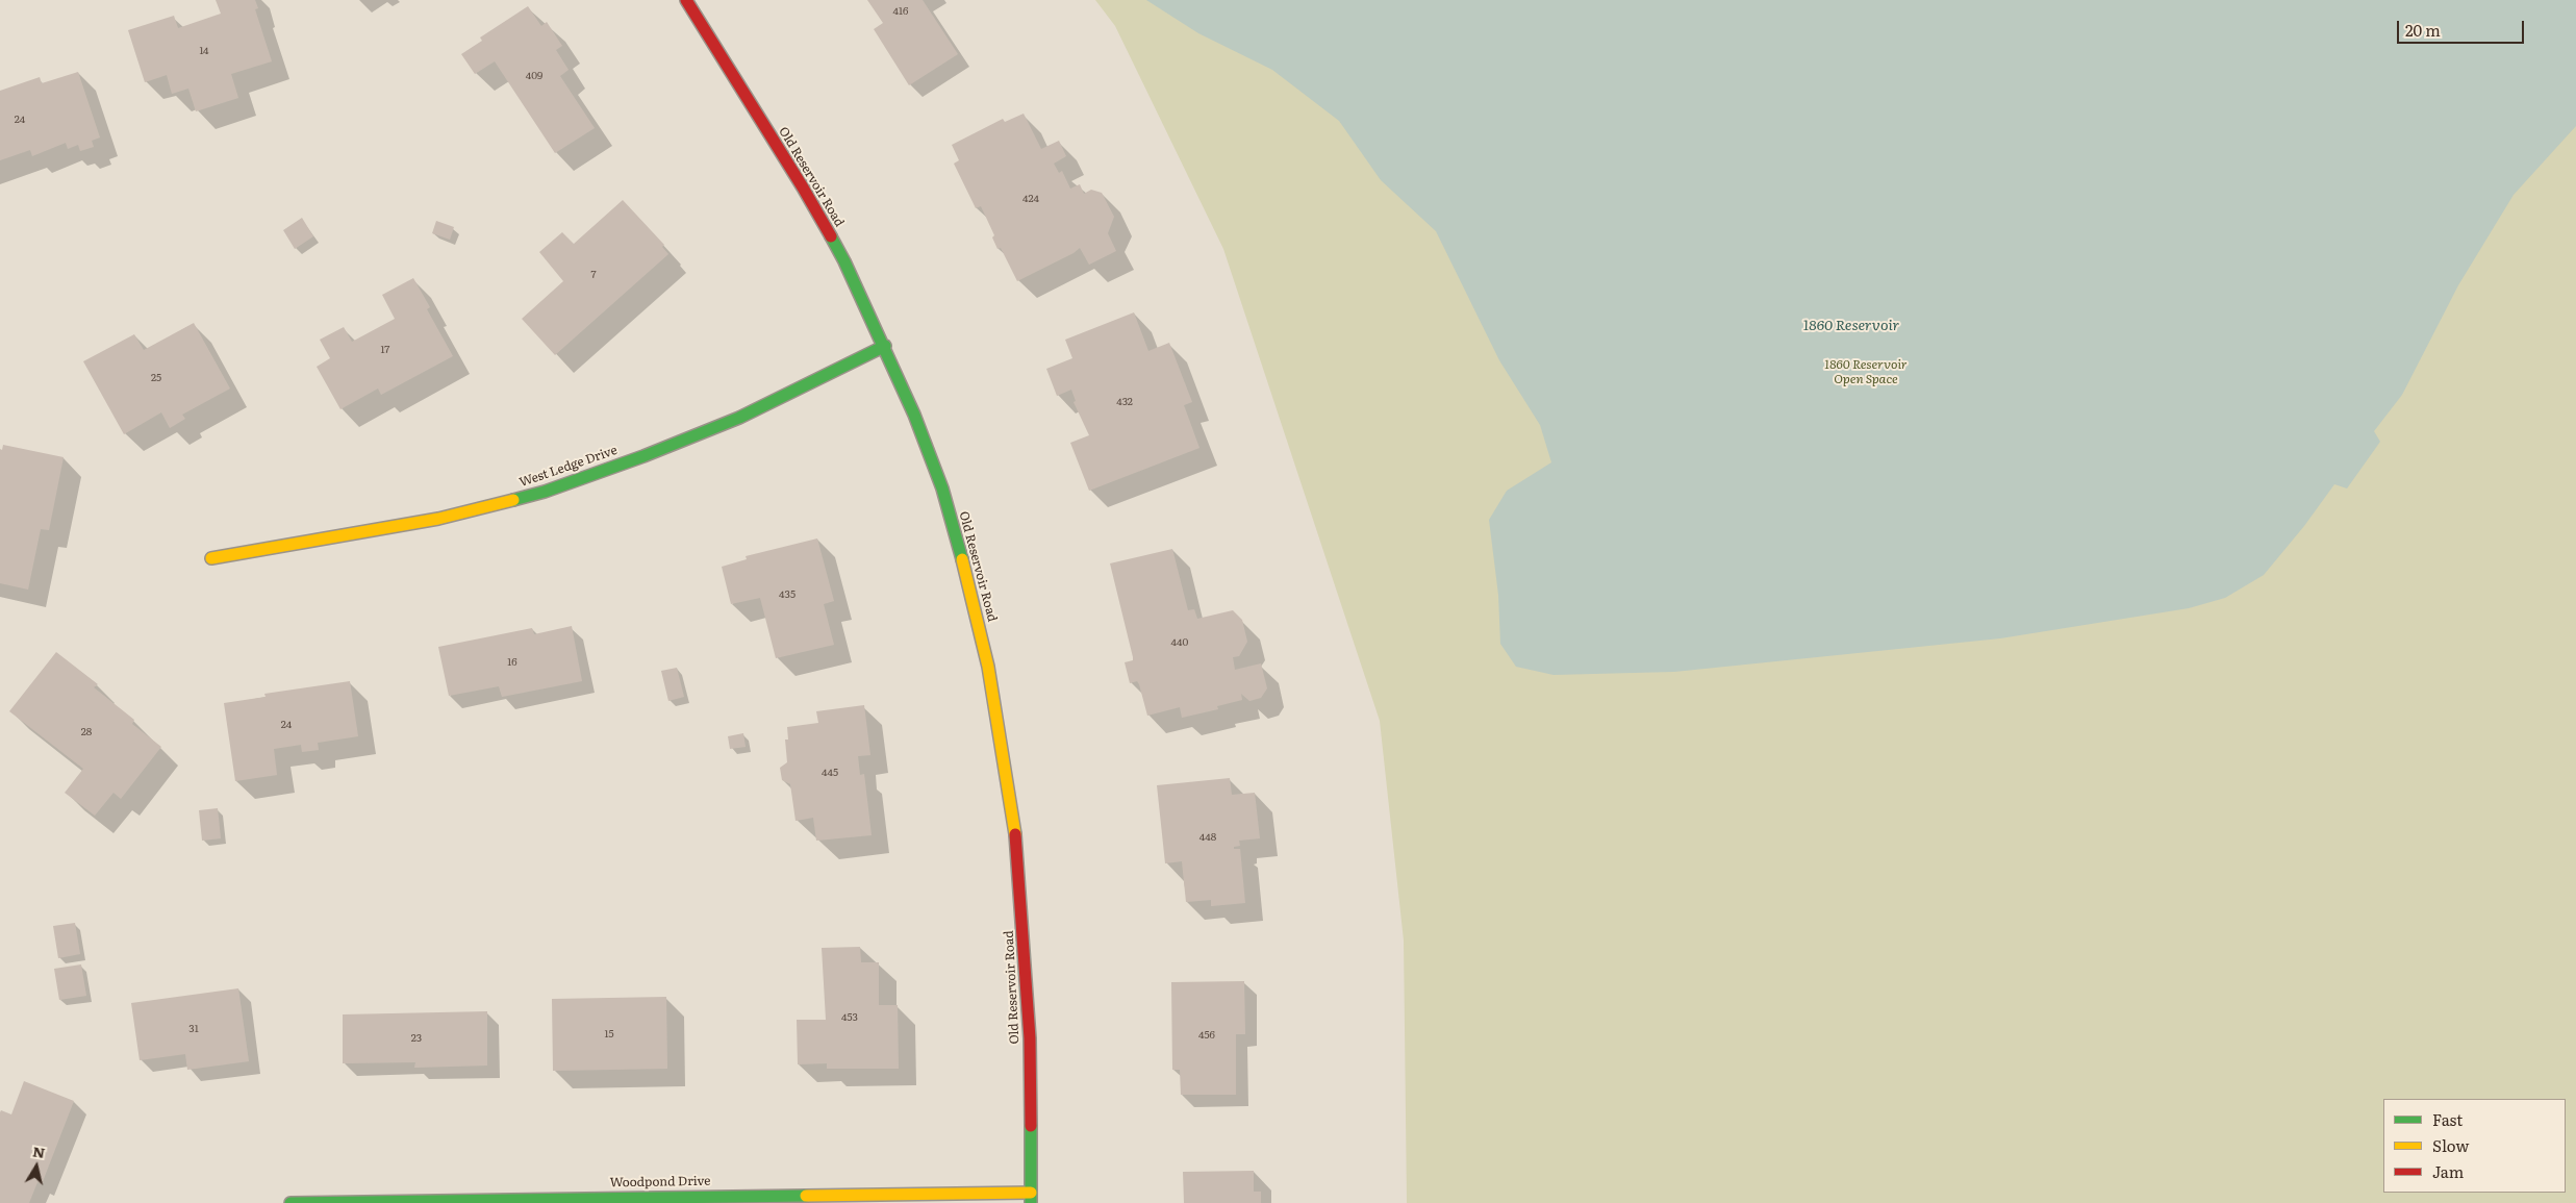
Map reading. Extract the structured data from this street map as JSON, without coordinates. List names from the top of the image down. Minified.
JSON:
{"streets":{"street":["Old Reservoir Road","West Ledge Drive","Woodpond Drive"]},"crossings":[["Old Reservoir Road","West Ledge Drive"],["Old Reservoir Road","Woodpond Drive"]],"water":["1860 Reservoir"],"parks":["1860 Reservoir Open Space"],"house_numbers":["416","14","409","24","424","7","17","25","432","435","440","16","24","28","445","448","453","31","15","456","23"],"legend":["Fast","Slow","Jam"],"scale_bar":"20 m","north":"top"}
